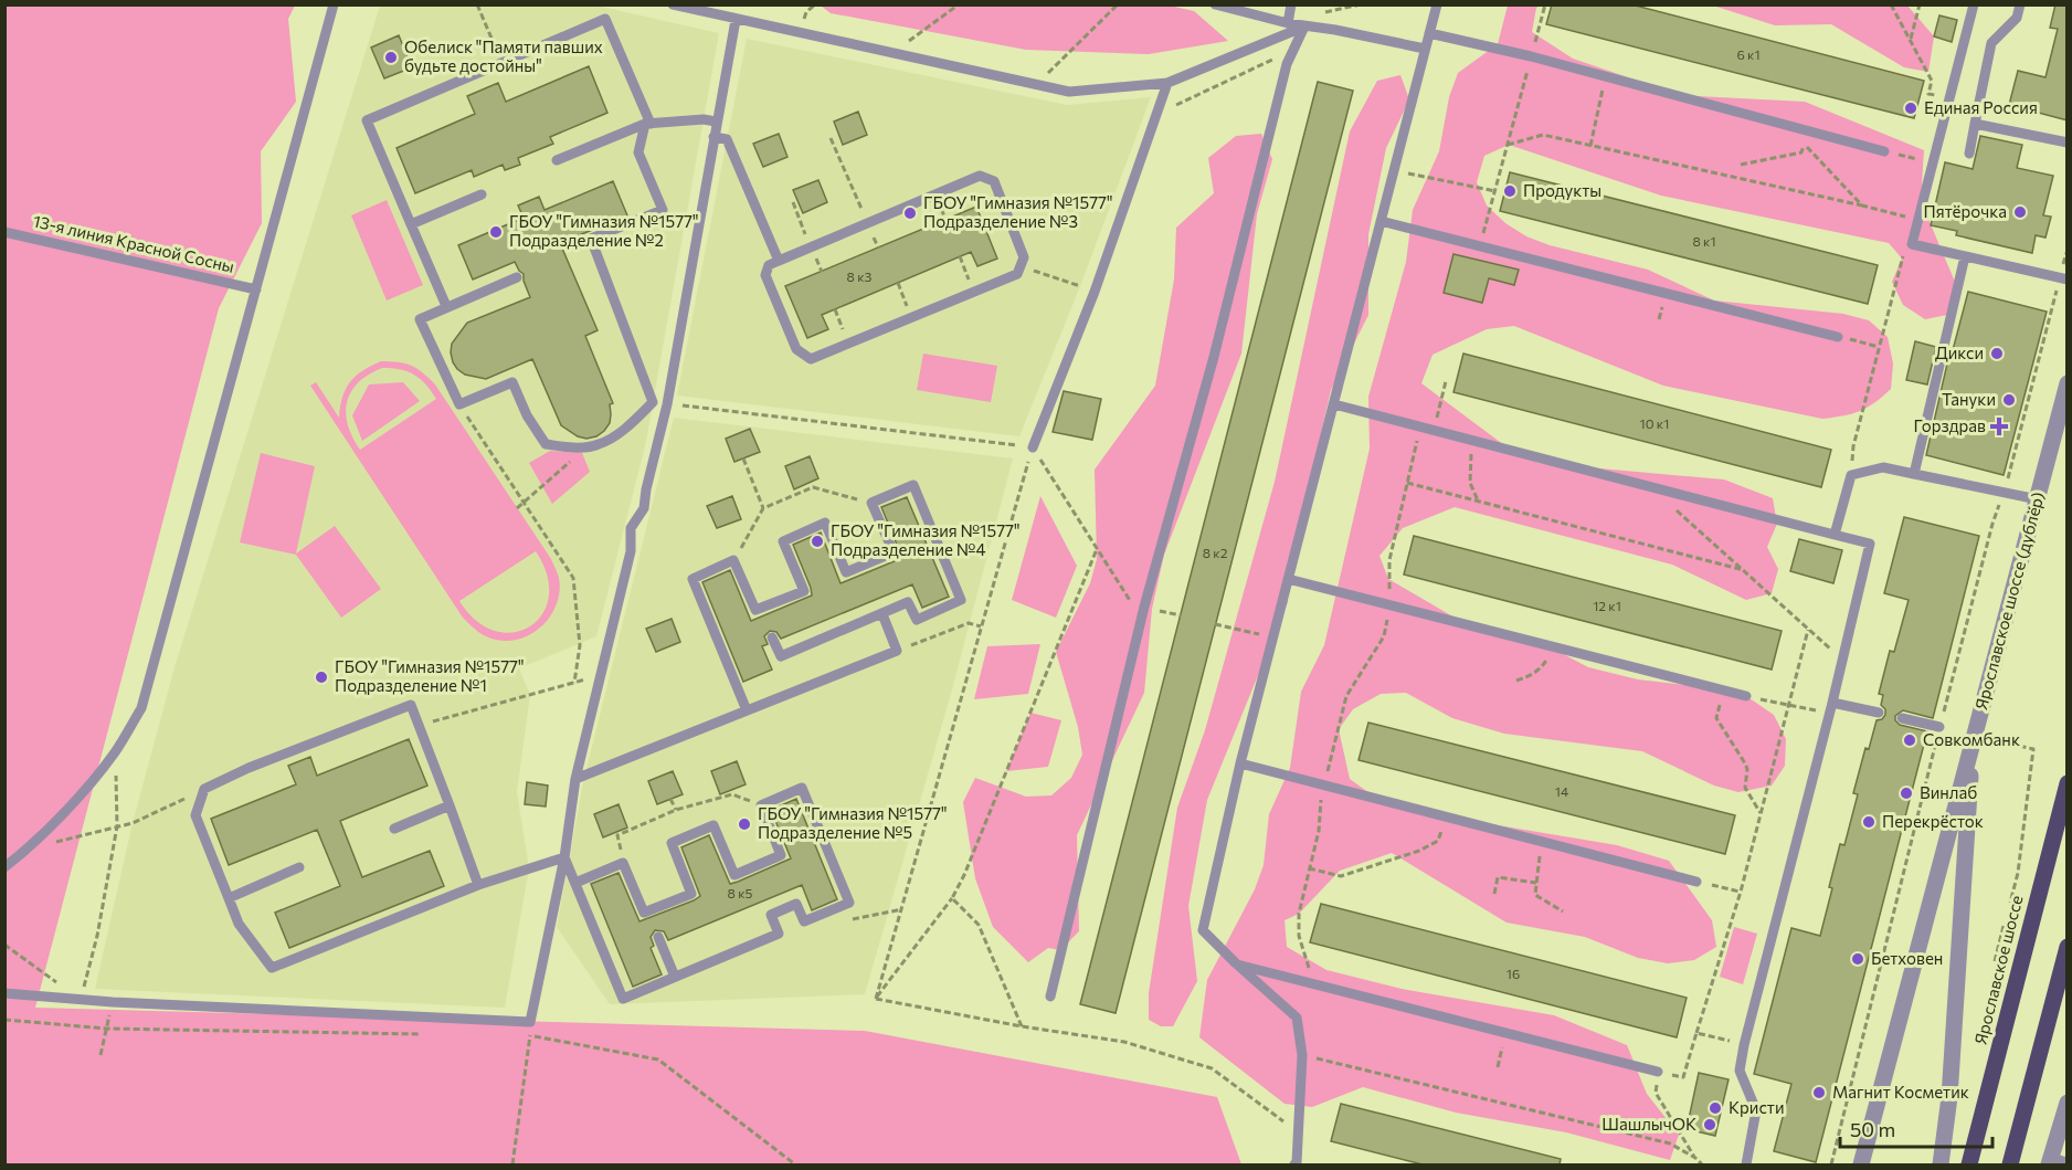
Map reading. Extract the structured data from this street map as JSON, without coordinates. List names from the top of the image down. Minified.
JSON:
{"streets":{"main road":["Ярославское шоссе"],"street":["Ярославское шоссе (дублёр)"],"lane":["13-я линия Красной Сосны"]},"places":{"other":["Обелиск \"Памяти павших будьте достойны\"","Единая Россия","Продукты","Пятёрочка","ГБОУ \"Гимназия №1577\" Подразделение №3","ГБОУ \"Гимназия №1577\" Подразделение №2","Дикси","Тануки","ГБОУ \"Гимназия №1577\" Подразделение №4","ГБОУ \"Гимназия №1577\" Подразделение №1","Совкомбанк","Винлаб","Перекрёсток","ГБОУ \"Гимназия №1577\" Подразделение №5","Бетховен","Магнит Косметик","Кристи","ШашлычОК"],"health":["Горздрав"]},"house_numbers":["6 к1","8 к1","8 к3","10 к1","8 к2","12 к1","14","8 к5","16"],"scale_bar":"50 m"}
